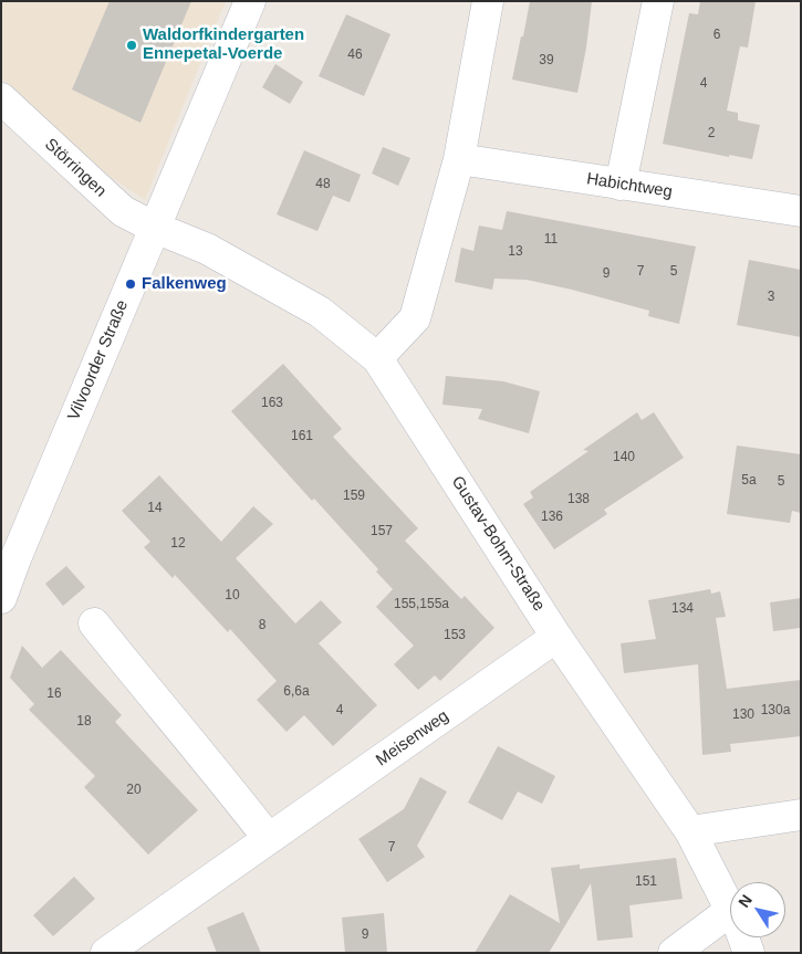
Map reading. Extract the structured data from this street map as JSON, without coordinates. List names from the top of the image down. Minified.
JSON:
{"streets":{"street":["Störringen","Habichtweg","Vilvoorder Straße","Gustav-Bohm-Straße","Meisenweg"]},"crossings":[["Störringen","Vilvoorder Straße"],["Störringen","Gustav-Bohm-Straße"],["Vilvoorder Straße","Gustav-Bohm-Straße"],["Gustav-Bohm-Straße","Meisenweg"]],"places":["Waldorfkindergarten Ennepetal-Voerde","Falkenweg"],"house_numbers":["6","46","39","4","2","48","11","13","7","5","9","3","163","161","140","5a","5","159","138","14","136","157","12","10","155,155a","134","8","153","6,6a","16","4","130a","130","18","20","7","151","9"],"north":"top left"}
